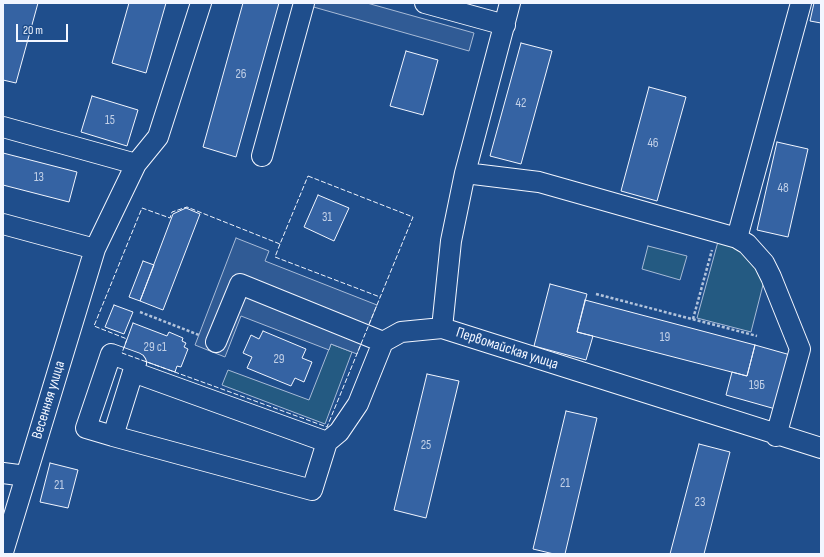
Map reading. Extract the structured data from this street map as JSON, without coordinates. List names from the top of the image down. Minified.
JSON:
{"streets":{"street":["Первомайская улица","Весенняя улица"]},"house_numbers":["26","42","15","46","13","48","31","19","29 с1","29","19Б","25","21","21","23"],"scale_bar":"20 m"}
